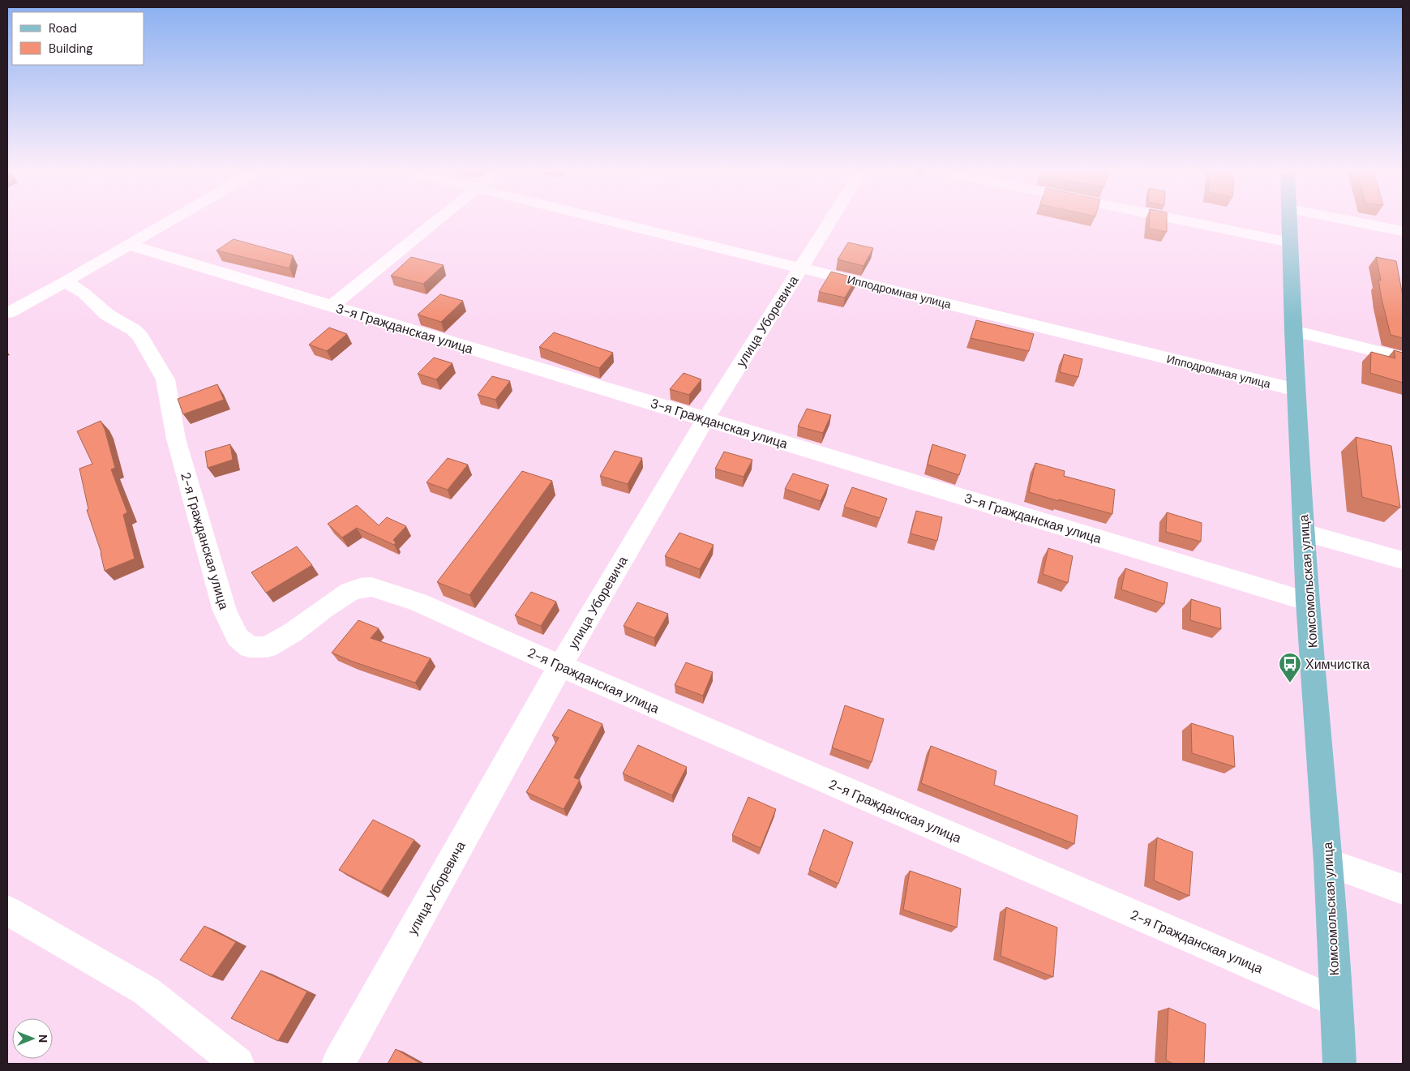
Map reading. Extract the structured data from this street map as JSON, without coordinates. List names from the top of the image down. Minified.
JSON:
{"streets":{"main road":["Комсомольская улица"],"street":["Ипподромная улица","улица Уборевича","3-я Гражданская улица","2-я Гражданская улица"]},"crossings":[["Ипподромная улица","улица Уборевича"],["Ипподромная улица","Комсомольская улица"],["улица Уборевича","3-я Гражданская улица"],["улица Уборевича","2-я Гражданская улица"],["3-я Гражданская улица","Комсомольская улица"],["2-я Гражданская улица","Комсомольская улица"]],"places":{"bus stop":["Химчистка"]},"legend":["Road","Building"],"north":"right"}
